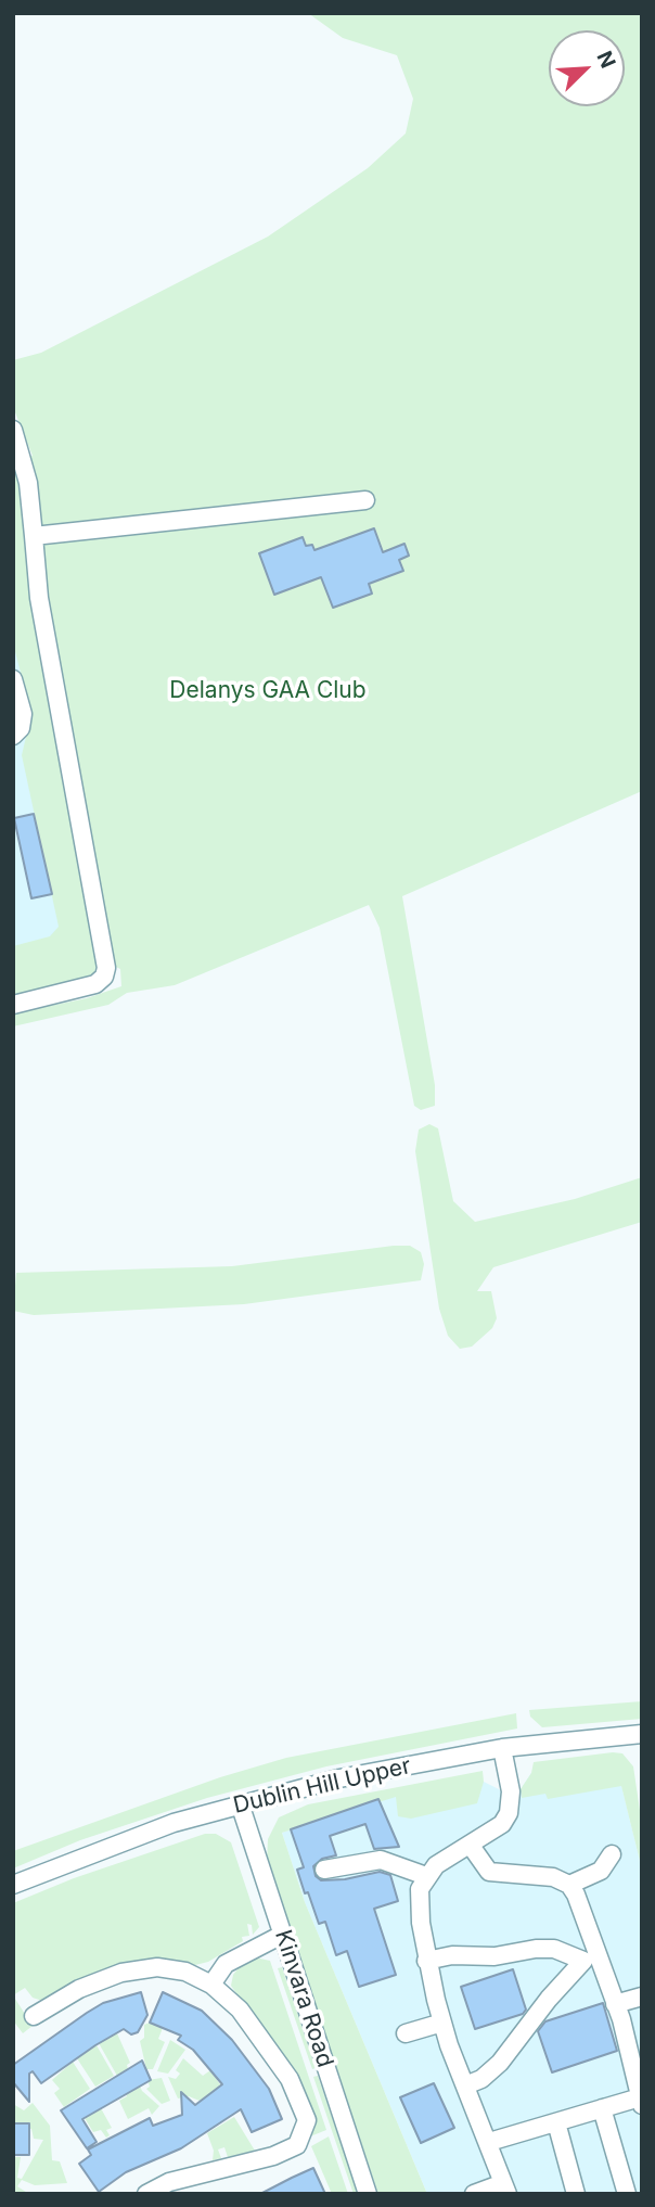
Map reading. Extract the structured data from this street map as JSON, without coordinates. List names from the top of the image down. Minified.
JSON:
{"streets":{"street":["Dublin Hill Upper","Kinvara Road"]},"crossings":[["Dublin Hill Upper","Kinvara Road"]],"parks":["Delanys GAA Club"],"north":"top right"}
